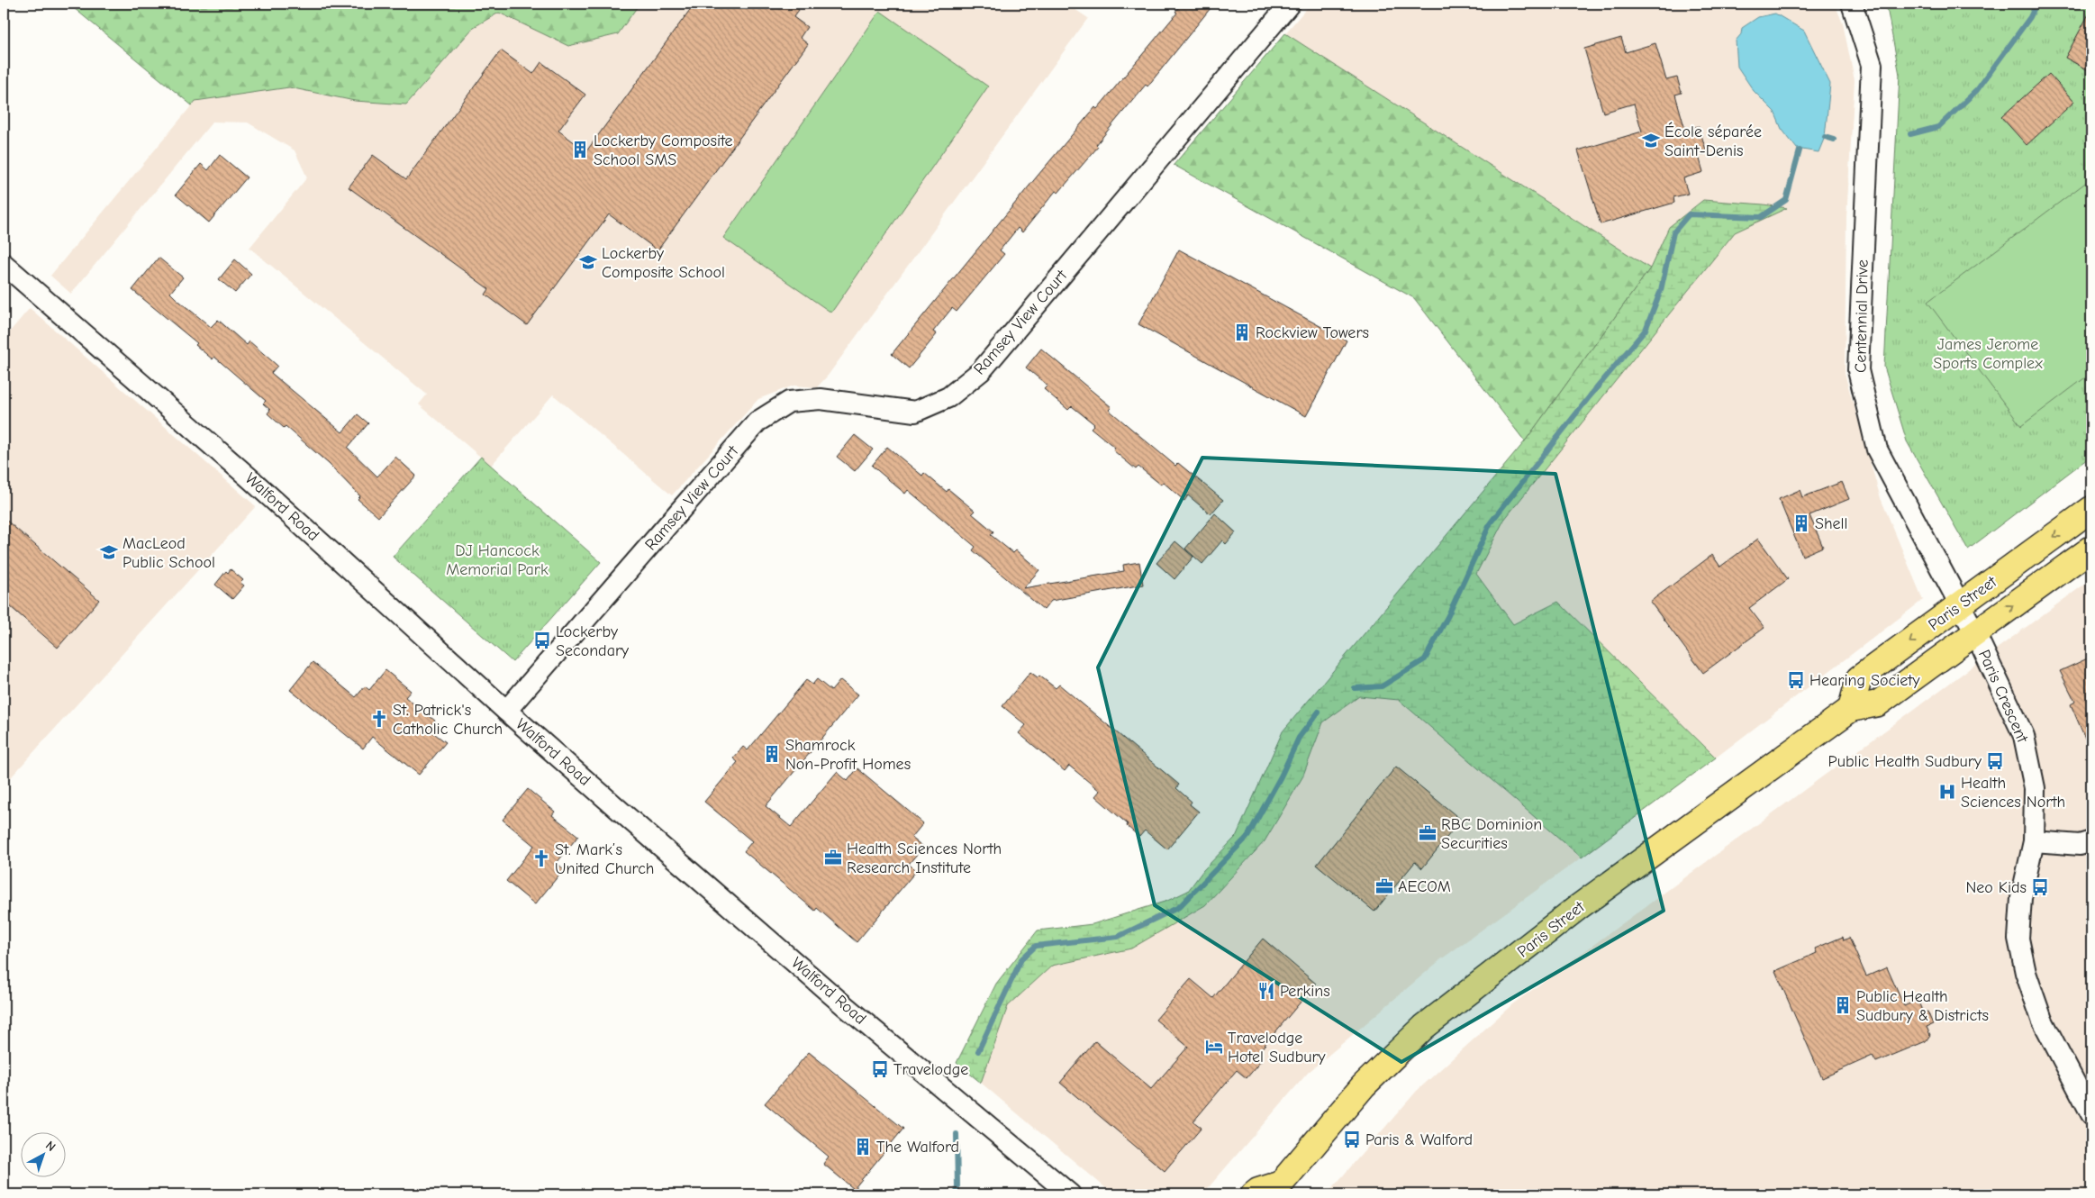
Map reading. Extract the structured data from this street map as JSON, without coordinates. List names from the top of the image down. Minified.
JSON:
{"streets":{"main road":["Paris Street"],"street":["Centennial Drive","Ramsey View Court","Walford Road","Paris Crescent"]},"crossings":[["Centennial Drive","Paris Street"],["Centennial Drive","Paris Crescent"],["Ramsey View Court","Walford Road"],["Paris Street","Paris Crescent"]],"parks":["James Jerome Sports Complex","DJ Hancock Memorial Park"],"places":{"school or university":["École séparée Saint-Denis","Lockerby Composite School","MacLeod Public School"],"building":["Lockerby Composite School SMS","Rockview Towers","Shell","Shamrock Non-Profit Homes","Public Health Sudbury & Districts","The Walford"],"bus stop":["Lockerby Secondary","Hearing Society","Public Health Sudbury","Neo Kids","Travelodge","Paris & Walford"],"church":["St. Patrick's Catholic Church","St. Mark’s United Church"],"hospital":["Health Sciences North"],"office":["RBC Dominion Securities","Health Sciences North Research Institute","AECOM"],"restaurant":["Perkins"],"hotel":["Travelodge Hotel Sudbury"]},"north":"top right"}
